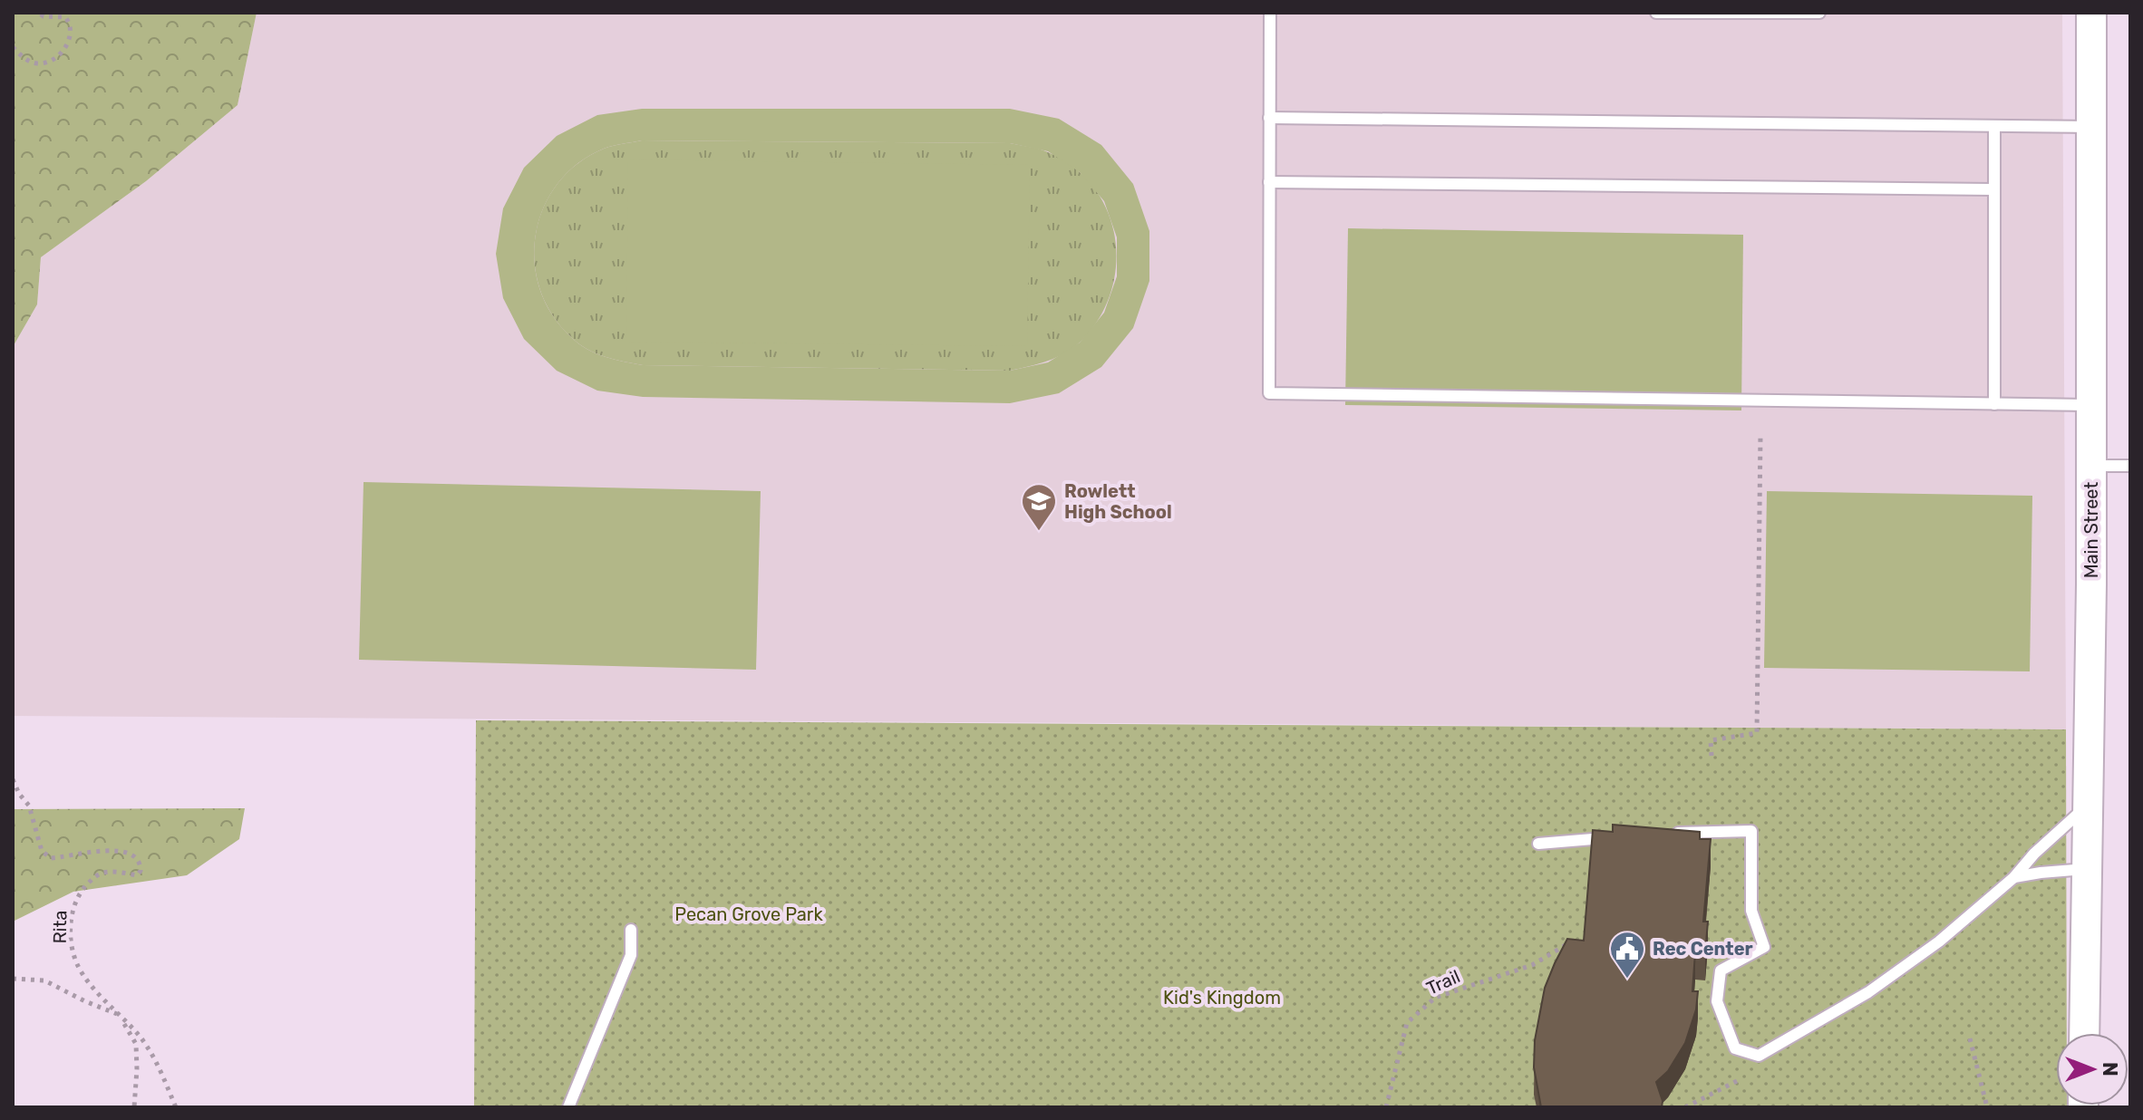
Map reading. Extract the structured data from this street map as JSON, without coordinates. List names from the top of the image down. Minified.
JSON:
{"streets":{"street":["Main Street"],"path":["Rita","Trail"]},"parks":["Pecan Grove Park","Kid's Kingdom"],"places":{"school or university":["Rowlett High School"],"public building":["Rec Center"]},"north":"right"}
